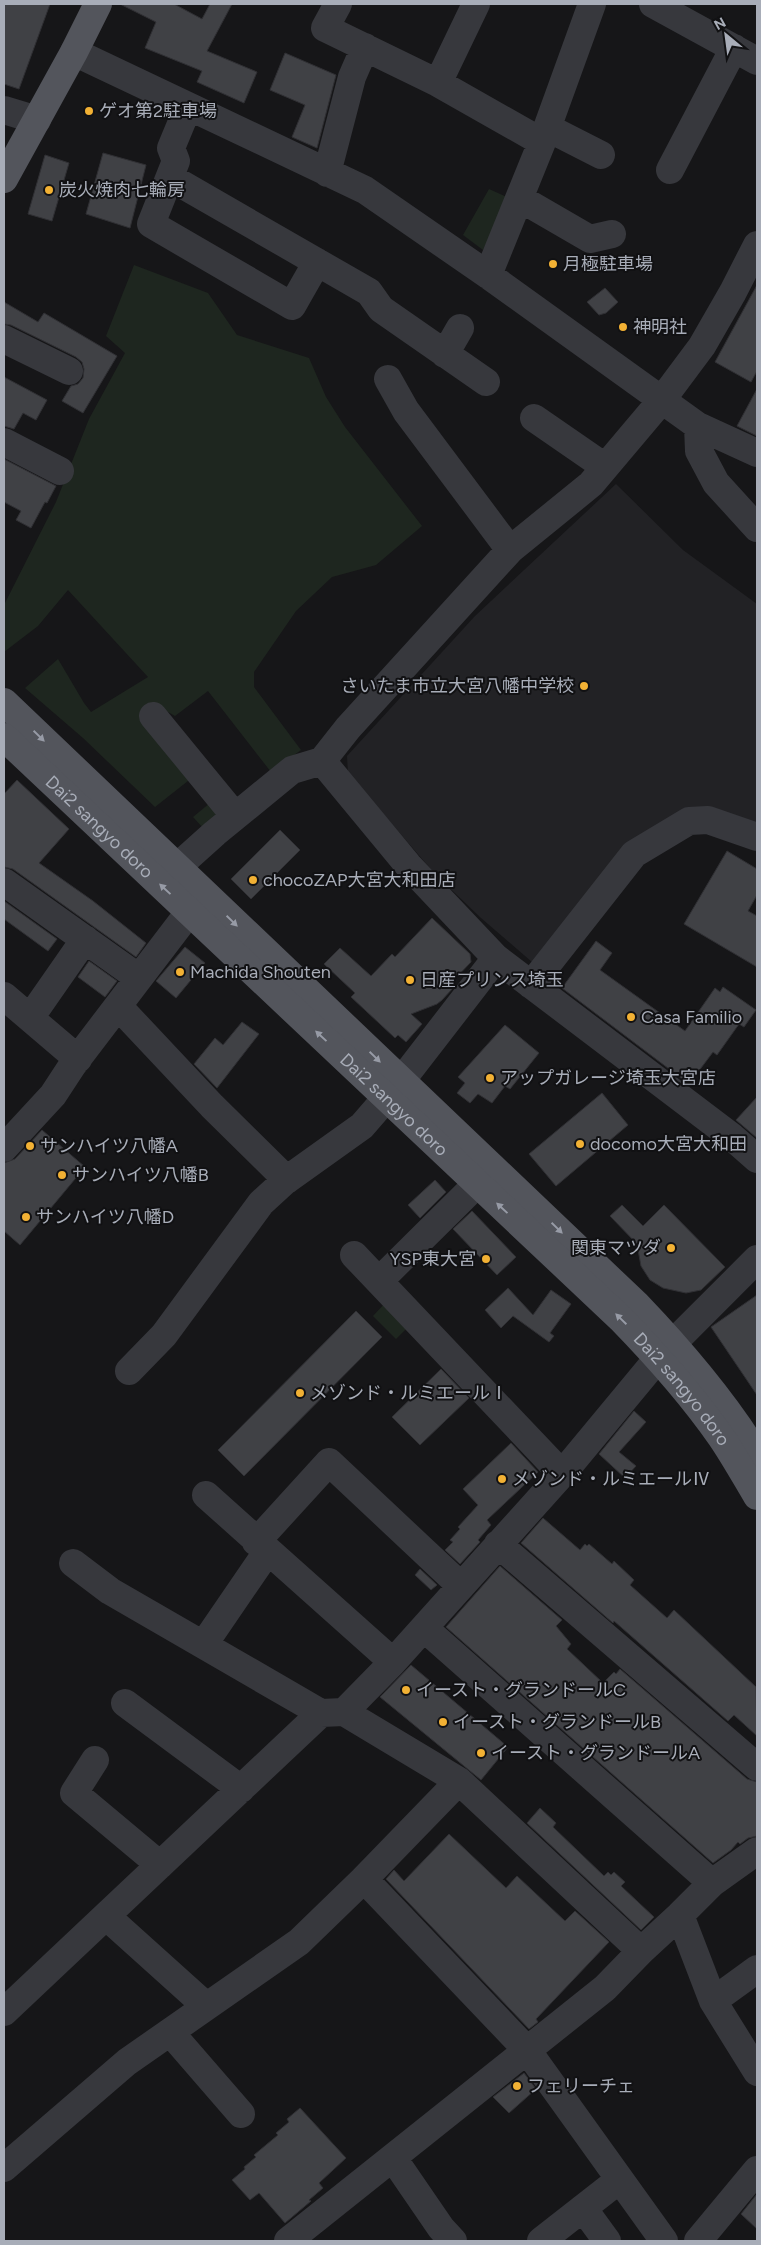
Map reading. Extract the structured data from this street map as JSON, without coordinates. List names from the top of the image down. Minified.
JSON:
{"streets":{"main road":["Dai2 sangyo doro"]},"places":["ゲオ第2駐車場","炭火焼肉七輪房","月極駐車場","神明社","さいたま市立大宮八幡中学校","chocoZAP大宮大和田店","Machida Shouten","日産プリンス埼玉","Casa Familio","アップガレージ埼玉大宮店","docomo大宮大和田","サンハイツ八幡A","サンハイツ八幡B","サンハイツ八幡D","関東マツダ","YSP東大宮","メゾンド・ルミエールⅠ","メゾンド・ルミエールⅣ","イースト・グランドールC","イースト・グランドールB","イースト・グランドールA","フェリーチェ"],"north":"top left"}
